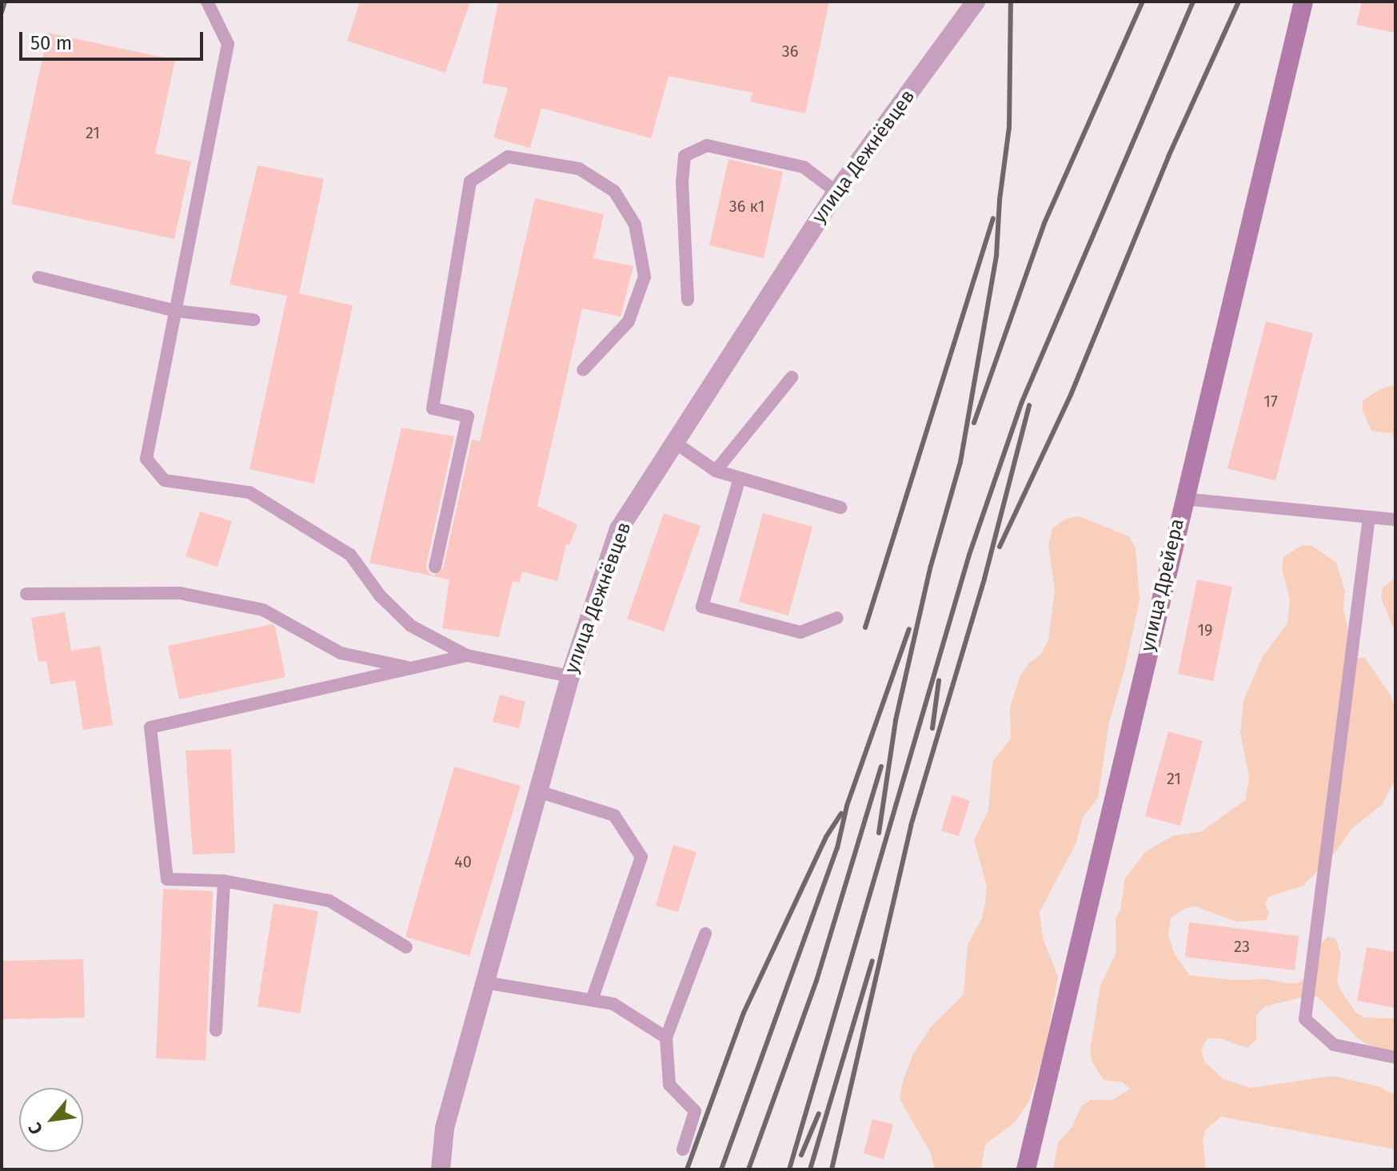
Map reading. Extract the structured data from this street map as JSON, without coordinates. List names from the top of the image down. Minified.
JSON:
{"streets":{"main road":["улица Дрейера"],"street":["улица Дежнёвцев"]},"house_numbers":["36","21","36 к1","17","19","21","40","23"],"scale_bar":"50 m","north":"bottom left"}
